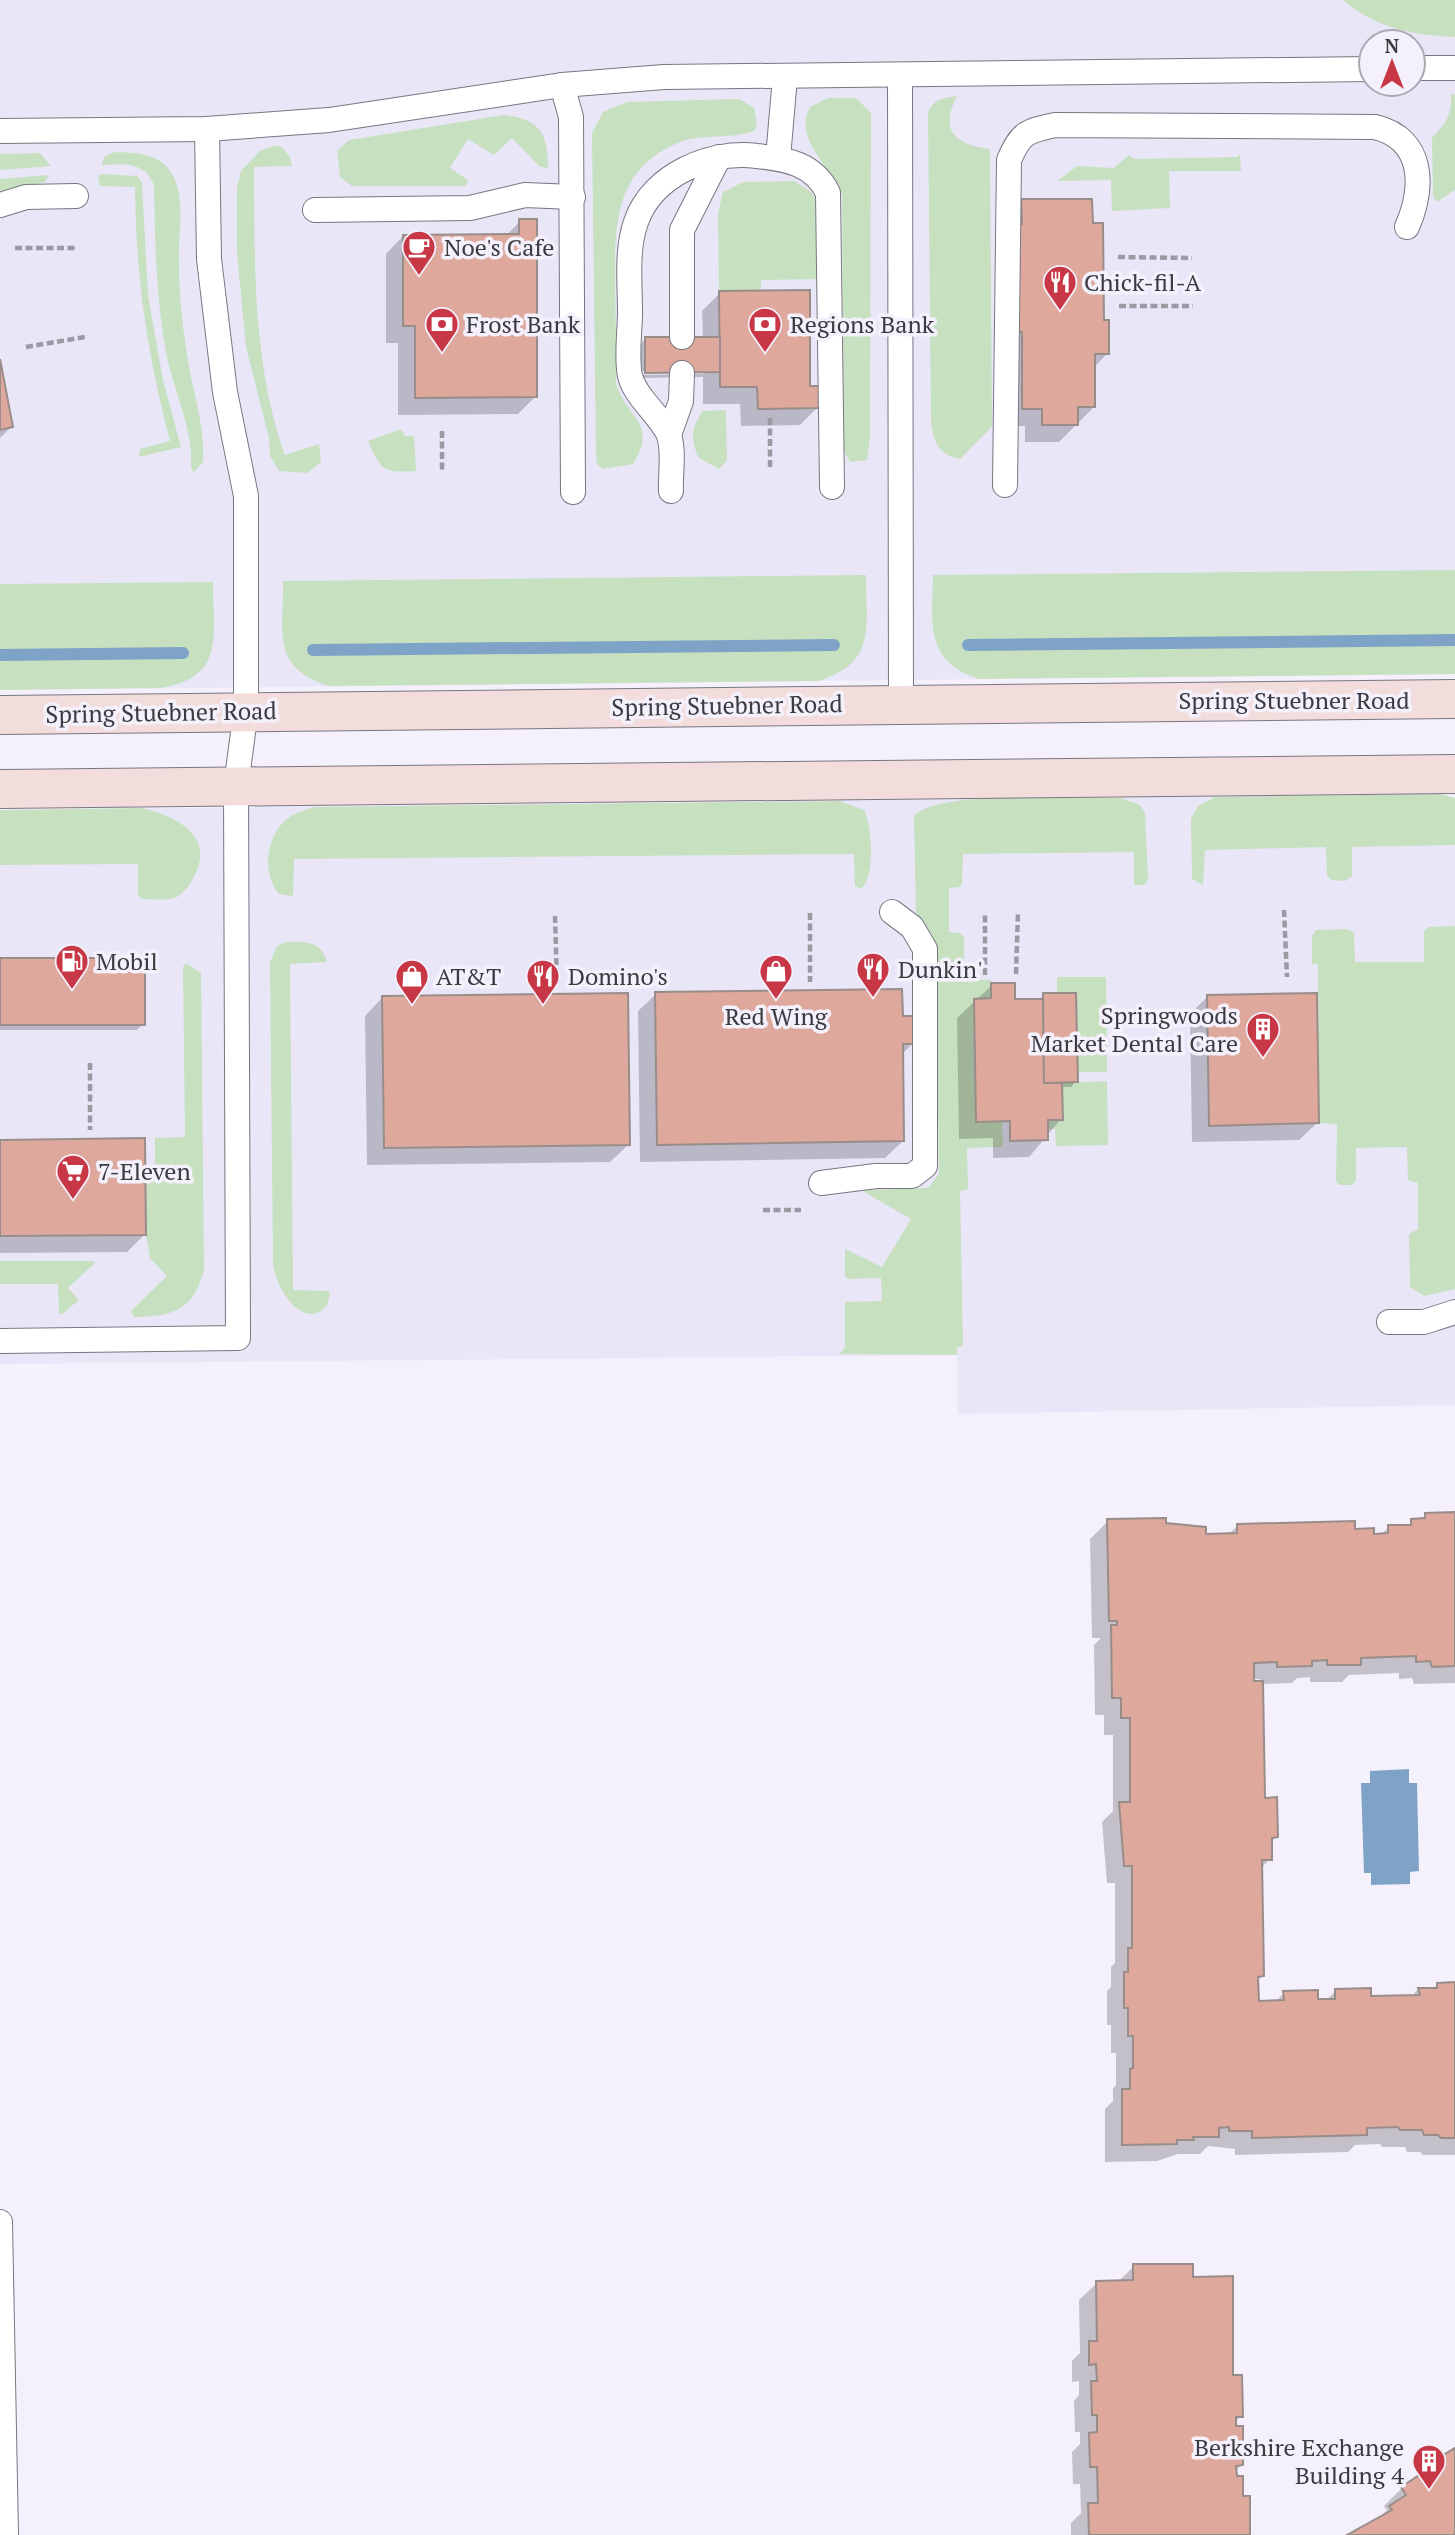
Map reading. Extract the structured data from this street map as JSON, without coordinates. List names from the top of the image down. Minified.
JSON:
{"streets":{"main road":["Spring Stuebner Road"]},"places":{"cafe":["Noe's Cafe"],"restaurant":["Chick-fil-A","Dunkin'","Domino's"],"bank":["Frost Bank","Regions Bank"],"fuel station":["Mobil"],"shop":["Red Wing","AT&T"],"building":["Springwoods Market Dental Care","Berkshire Exchange Building 4"],"supermarket":["7-Eleven"]},"north":"top"}
